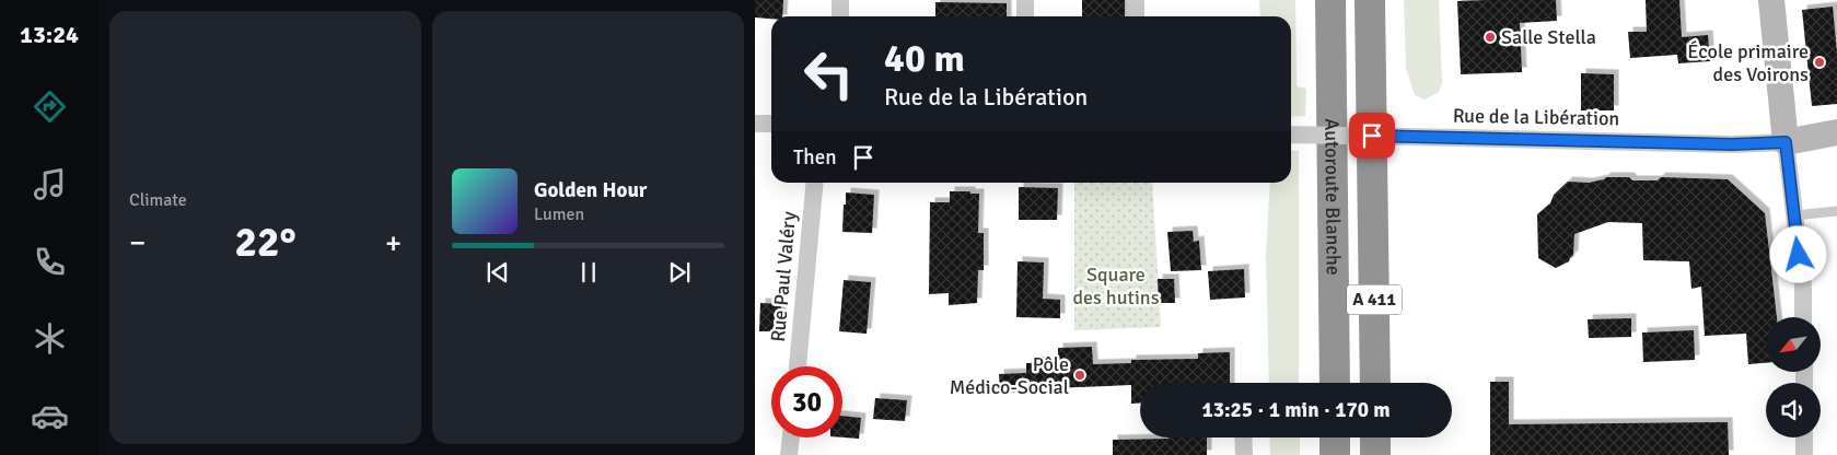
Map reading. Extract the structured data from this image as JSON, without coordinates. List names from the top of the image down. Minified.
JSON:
{"streets":{"highway":["Autoroute Blanche","A 411"],"street":["Rue de la Libération","Rue Paul Valéry"]},"parks":["Square des hutins"],"places":["Salle Stella","École primaire des Voirons","Pôle Médico-Social"],"north":"bottom left","page":{"tabs":"13:24","tile":"Climate","turn":["40 m","Rue de la Libération"],"then":"Then","song":["Golden Hour","Lumen"],"heat":["−","22°","+"],"limit":"30","trip":"13:25 · 1 min · 170 m"}}
